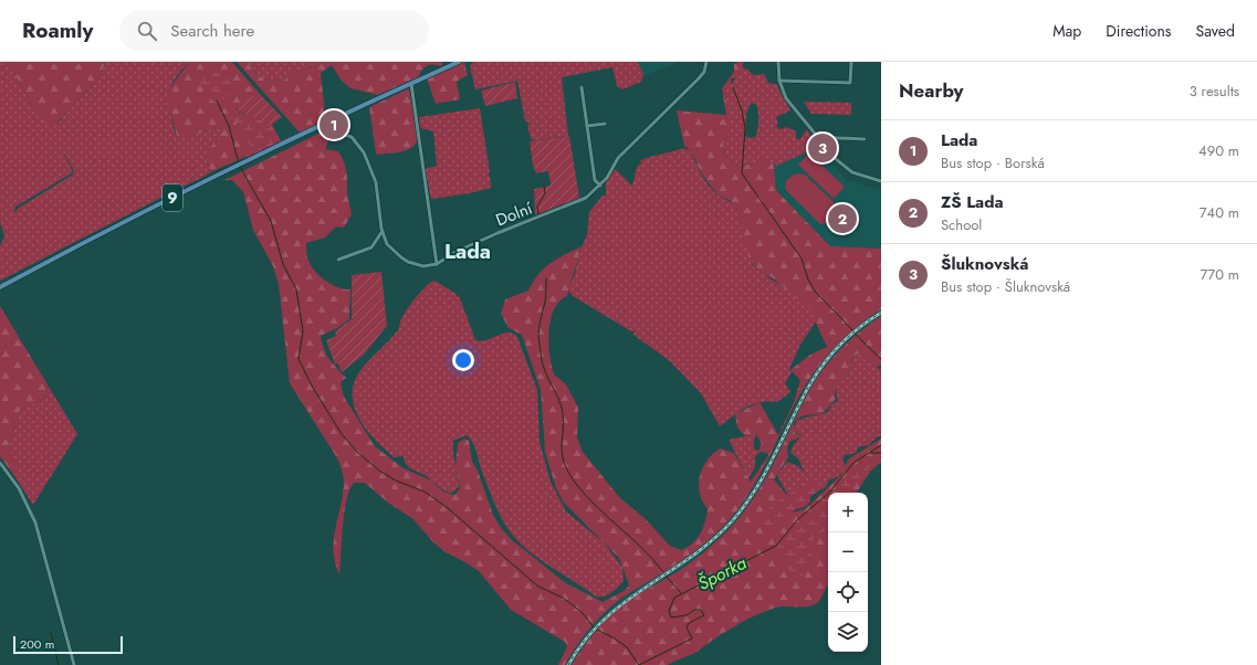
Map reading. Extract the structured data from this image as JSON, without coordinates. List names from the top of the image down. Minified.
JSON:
{"streets":{"main road":["9"],"street":["Dolní"]},"districts":["Lada"],"water":["Šporka"],"scale_bar":"200 m","page":{"header":"Roamly","search":"Search here","nav":["Map","Directions","Saved"],"heading":["Nearby","3 results"],"pins":["1","3","2"],"list":[{"mark":"1","name":"Lada","note":"Bus stop · Borská","value":"490 m"},{"mark":"2","name":"ZŠ Lada","note":"School","value":"740 m"},{"mark":"3","name":"Šluknovská","note":"Bus stop · Šluknovská","value":"770 m"}],"map_buttons":["+","−"],"scale":"200 m"}}
